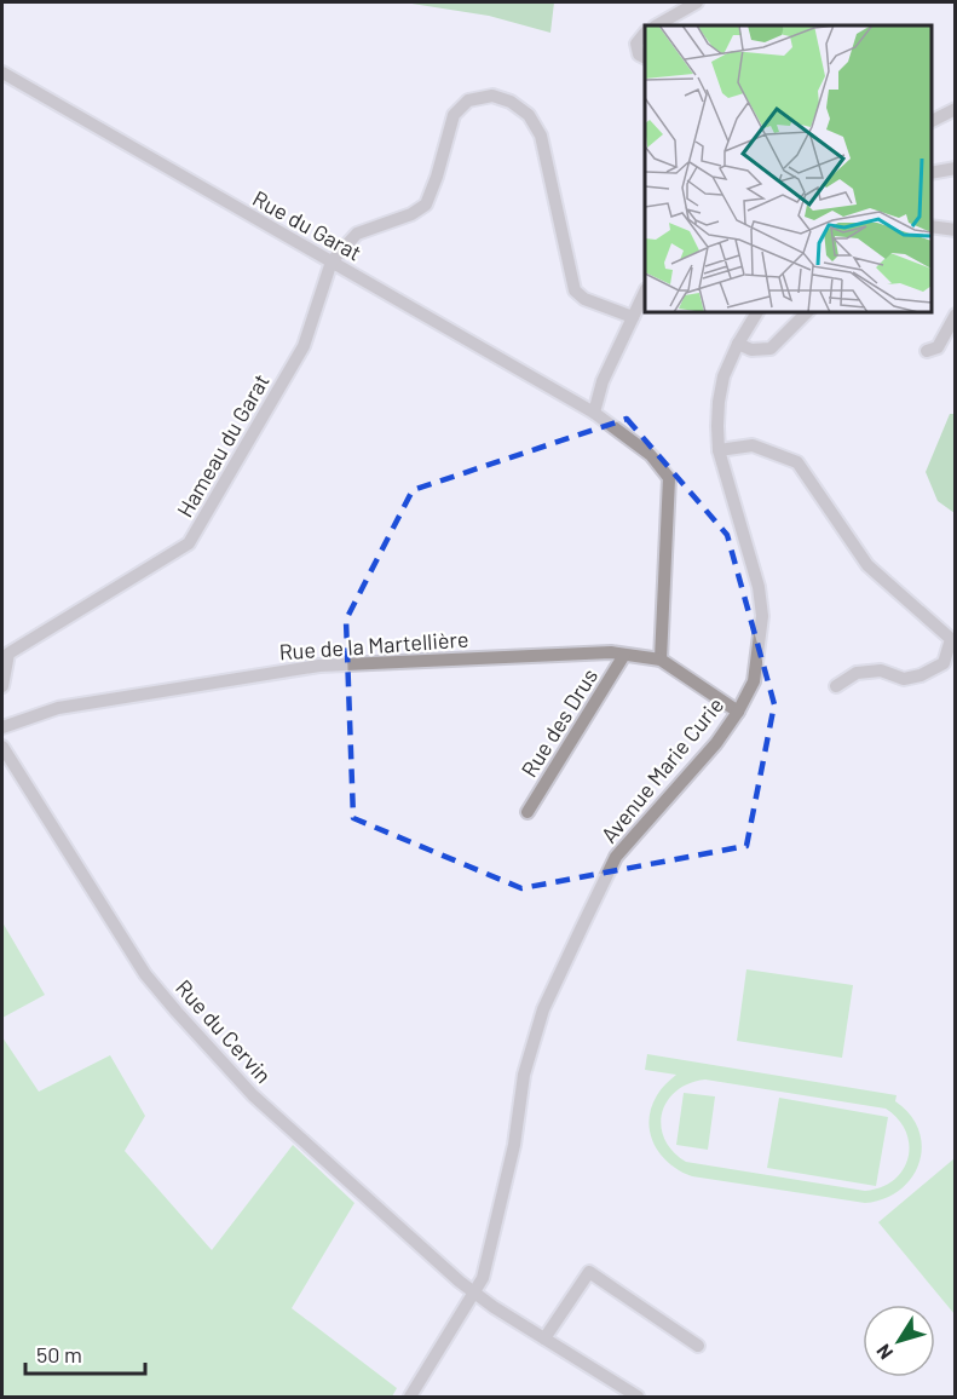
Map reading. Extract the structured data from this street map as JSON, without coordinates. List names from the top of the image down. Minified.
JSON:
{"streets":{"street":["Rue du Garat","Hameau du Garat","Rue de la Martellière","Rue des Drus","Avenue Marie Curie","Rue du Cervin"]},"crossings":[["Rue du Garat","Hameau du Garat"],["Rue du Garat","Rue de la Martellière"],["Rue de la Martellière","Rue des Drus"],["Rue de la Martellière","Avenue Marie Curie"],["Avenue Marie Curie","Rue du Cervin"]],"scale_bar":"50 m","north":"bottom left"}
